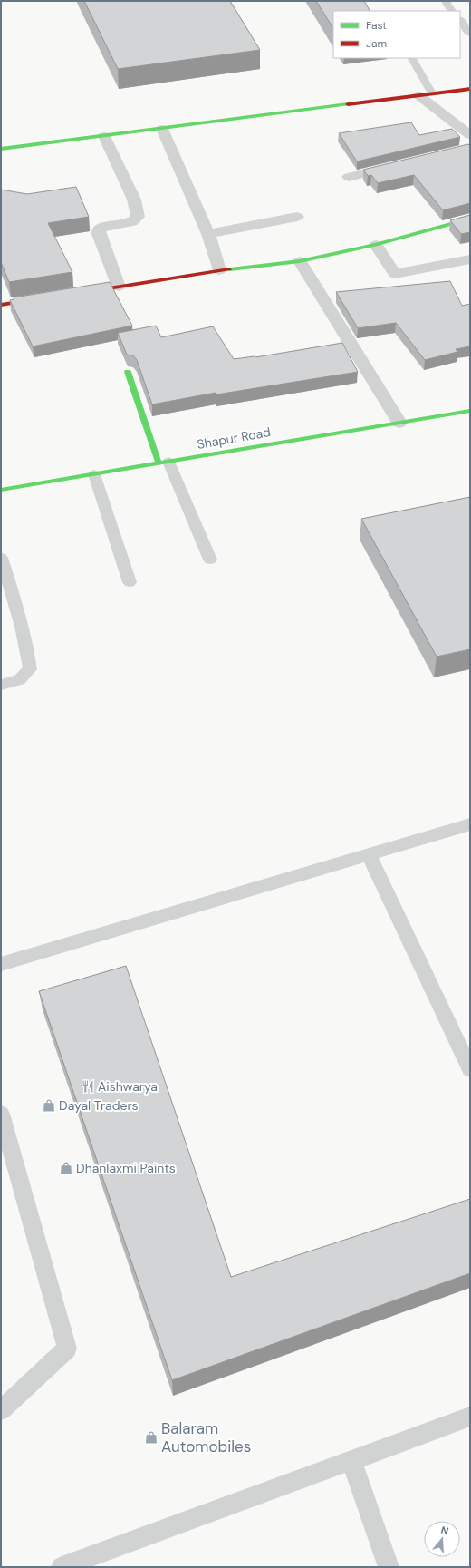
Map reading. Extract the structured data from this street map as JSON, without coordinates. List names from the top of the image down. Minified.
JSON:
{"streets":{"street":["Shapur Road"]},"places":{"restaurant":["Aishwarya"],"shop":["Dayal Traders","Dhanlaxmi Paints","Balaram Automobiles"]},"legend":["Fast","Jam"],"north":"top"}
